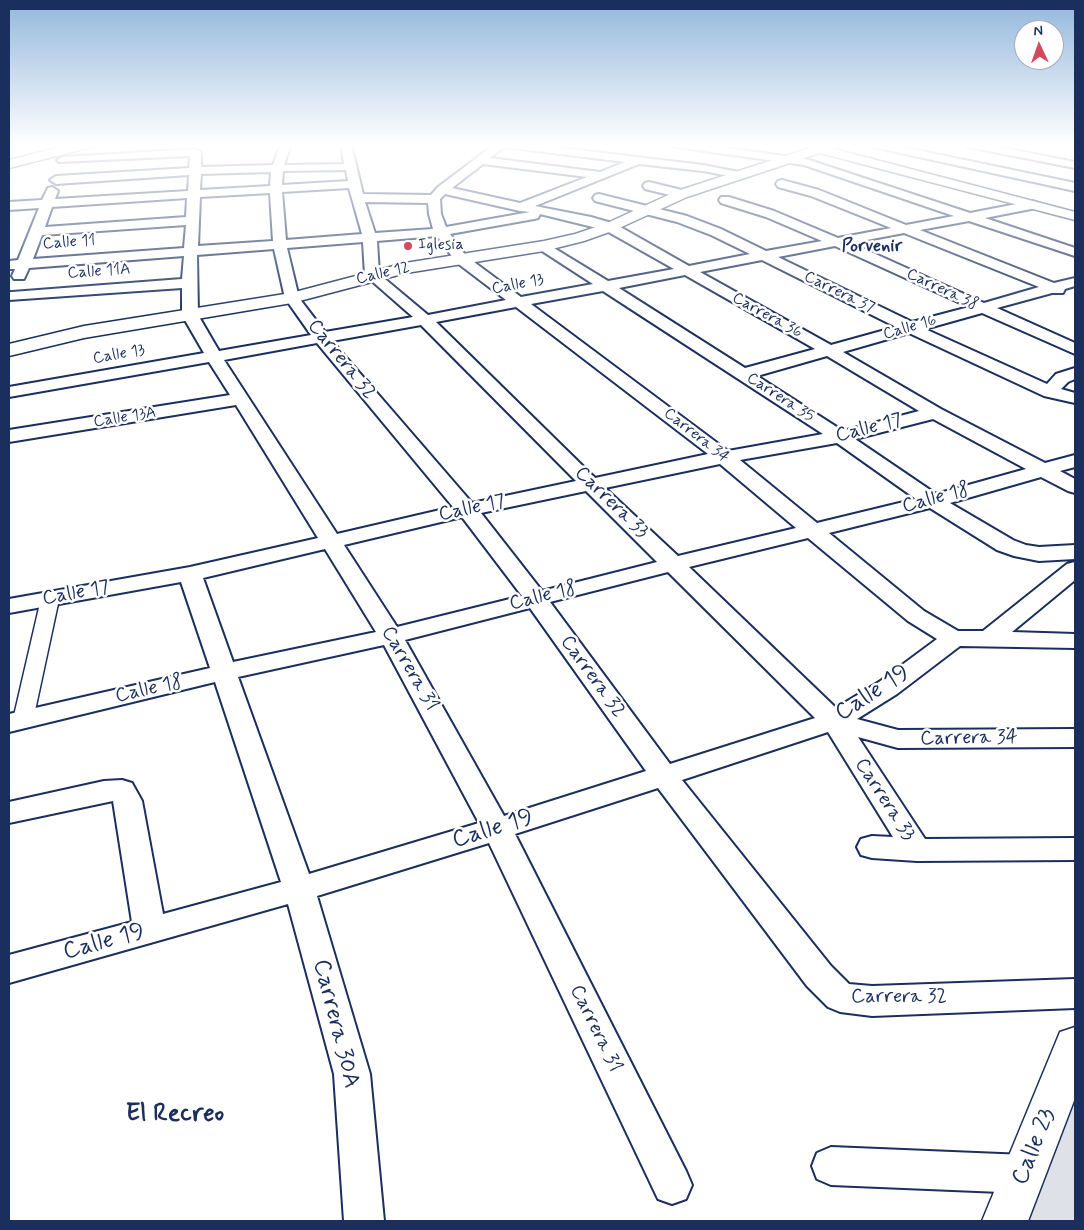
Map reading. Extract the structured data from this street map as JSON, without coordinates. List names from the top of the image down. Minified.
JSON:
{"streets":{"street":["Calle 11","Calle 11A","Calle 12","Calle 13","Carrera 38","Carrera 37","Carrera 36","Calle 16","Carrera 32","Carrera 35","Calle 13A","Calle 17","Carrera 34","Calle 18","Carrera 33","Carrera 31","Calle 19","Carrera 30A","Calle 23"]},"crossings":[["Calle 11","Carrera 36"],["Calle 11","Carrera 32"],["Calle 11","Carrera 34"],["Calle 11","Carrera 31"],["Calle 11A","Carrera 31"],["Calle 12","Carrera 37"],["Calle 12","Carrera 36"],["Calle 12","Carrera 32"],["Calle 12","Carrera 35"],["Calle 12","Carrera 34"],["Calle 12","Carrera 33"],["Calle 12","Carrera 31"],["Calle 13","Carrera 38"],["Calle 13","Carrera 37"],["Calle 13","Carrera 36"],["Calle 13","Carrera 32"],["Calle 13","Carrera 35"],["Calle 13","Carrera 34"],["Calle 13","Carrera 33"],["Calle 13","Carrera 31"],["Carrera 38","Calle 16"],["Carrera 37","Calle 16"],["Carrera 36","Calle 16"],["Carrera 36","Calle 17"],["Carrera 36","Calle 18"],["Calle 16","Carrera 35"],["Carrera 32","Calle 17"],["Carrera 32","Calle 18"],["Carrera 32","Calle 19"],["Carrera 35","Calle 17"],["Carrera 35","Calle 18"],["Calle 13A","Carrera 31"],["Calle 17","Carrera 34"],["Calle 17","Carrera 33"],["Calle 17","Carrera 31"],["Carrera 34","Calle 18"],["Carrera 34","Carrera 33"],["Carrera 34","Calle 19"],["Calle 18","Carrera 33"],["Calle 18","Carrera 31"],["Carrera 33","Calle 19"],["Carrera 31","Calle 19"],["Calle 19","Carrera 30A"]],"districts":["Porvenir","El Recreo"],"places":["Iglesia"],"north":"top"}
